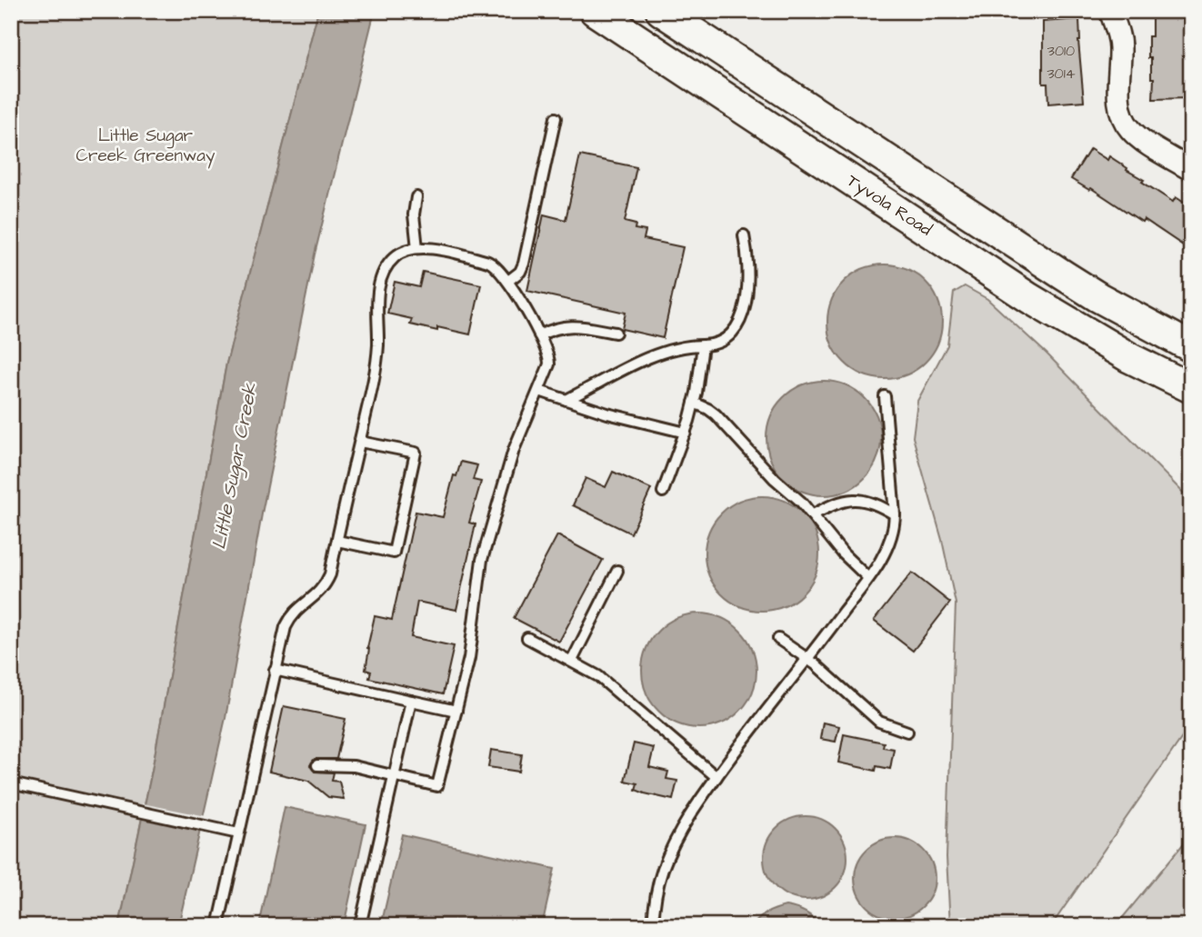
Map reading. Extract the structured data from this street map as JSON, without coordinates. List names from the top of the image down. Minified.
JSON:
{"streets":{"main road":["Tyvola Road"]},"water":["Little Sugar Creek"],"parks":["Little Sugar Creek Greenway"],"house_numbers":["3010","3014"]}
